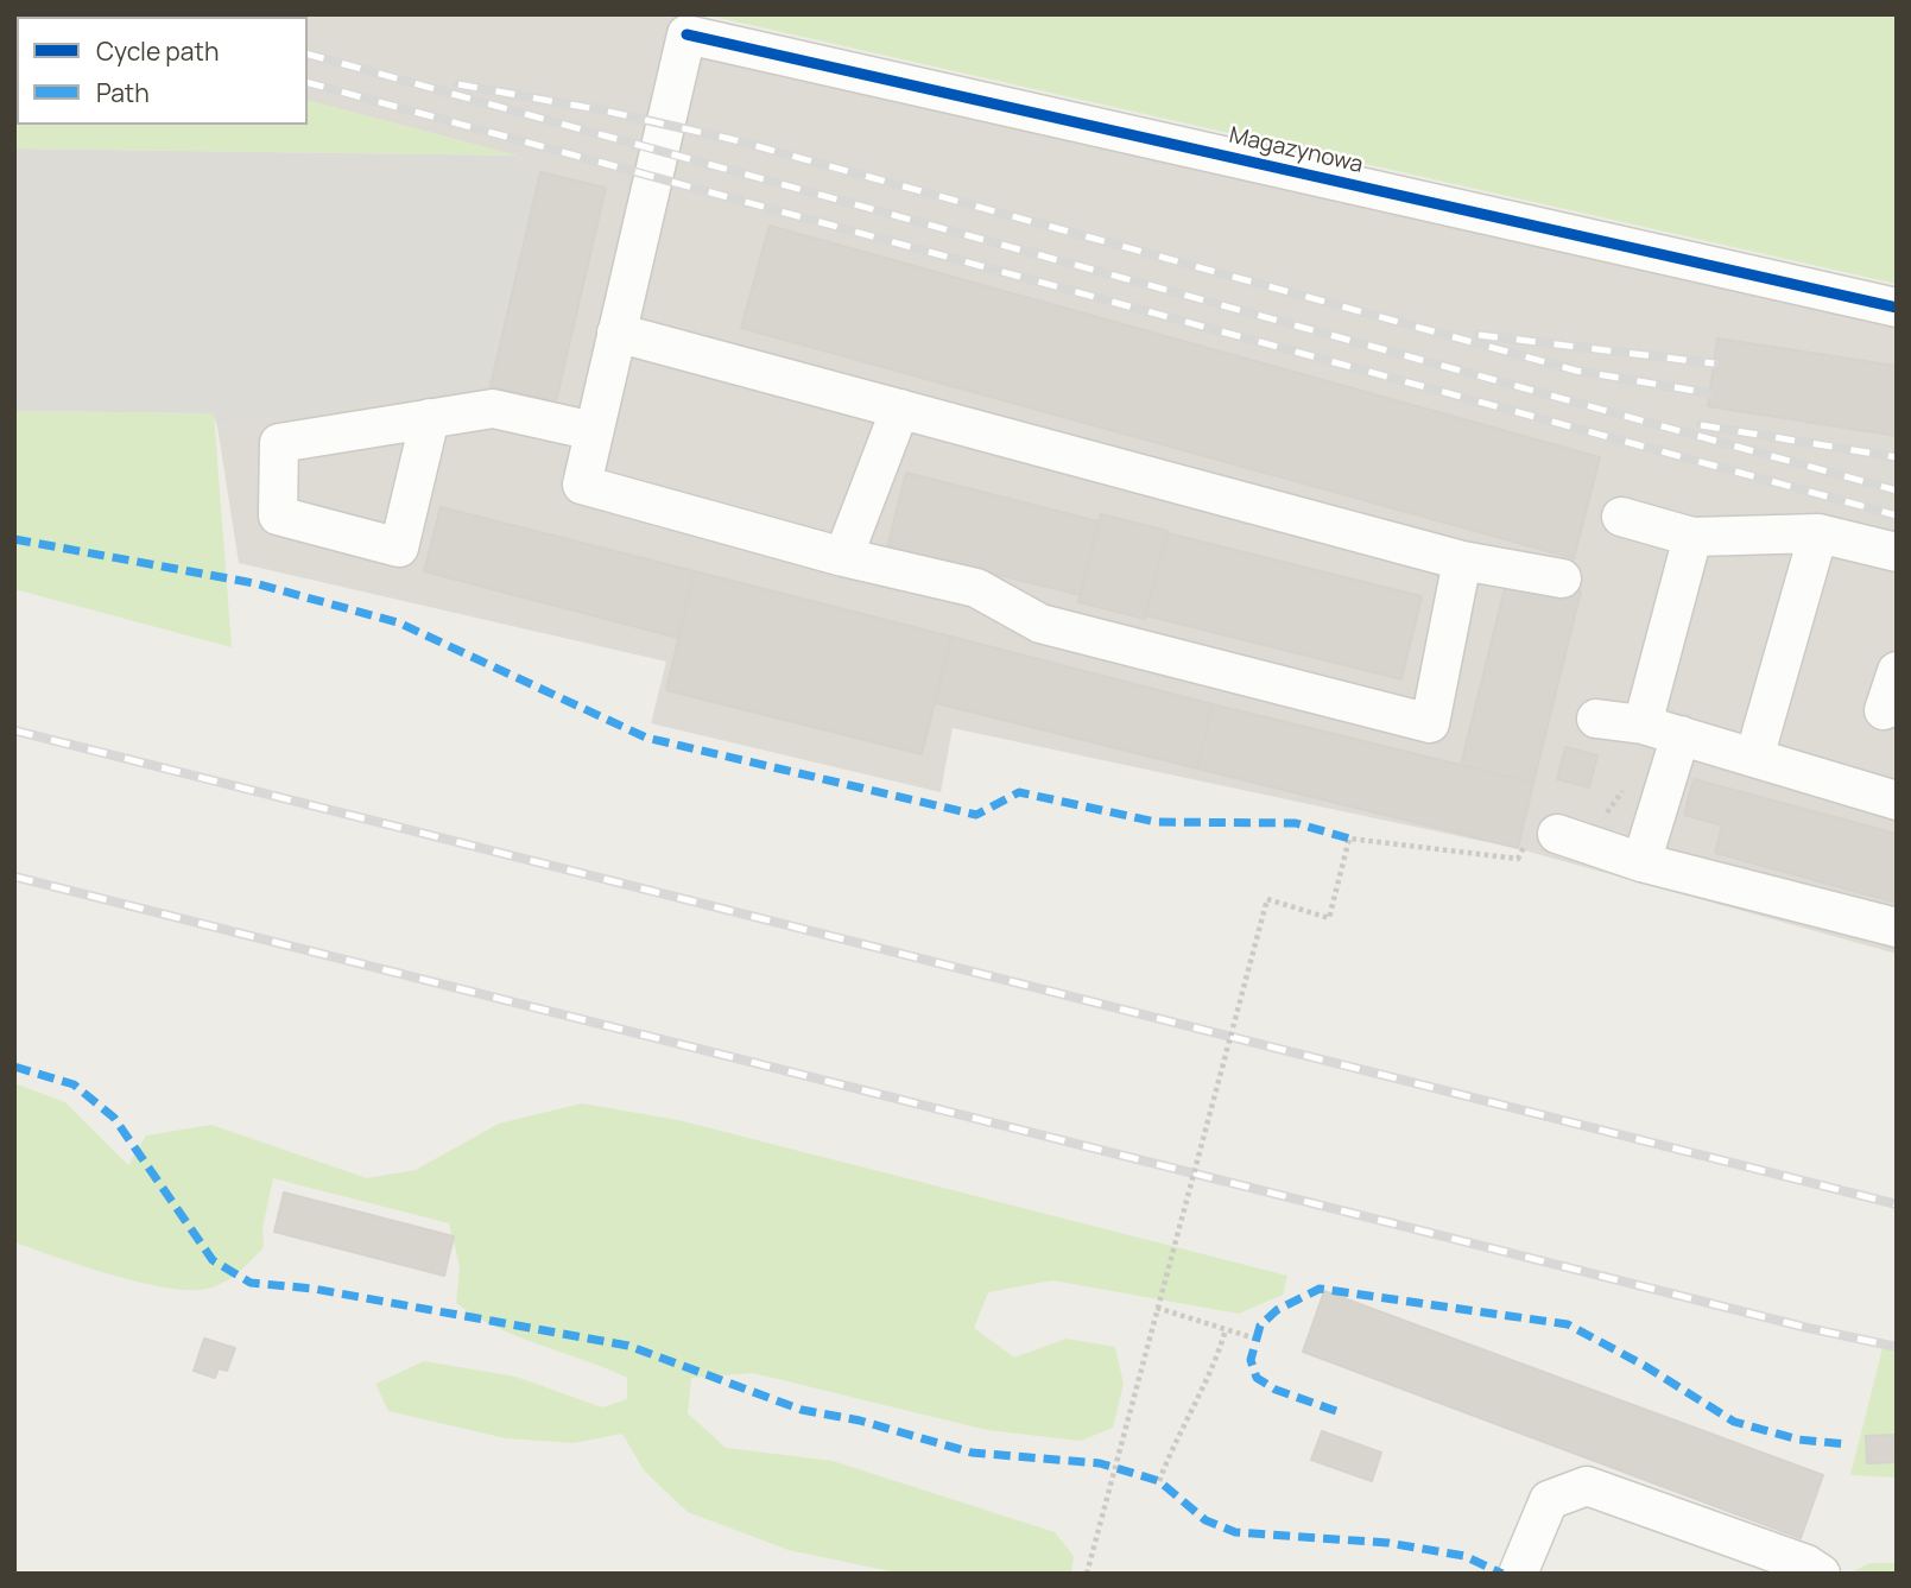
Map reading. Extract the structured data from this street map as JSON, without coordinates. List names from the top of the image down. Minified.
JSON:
{"streets":{"street":["Magazynowa"]},"legend":["Cycle path","Path"]}
